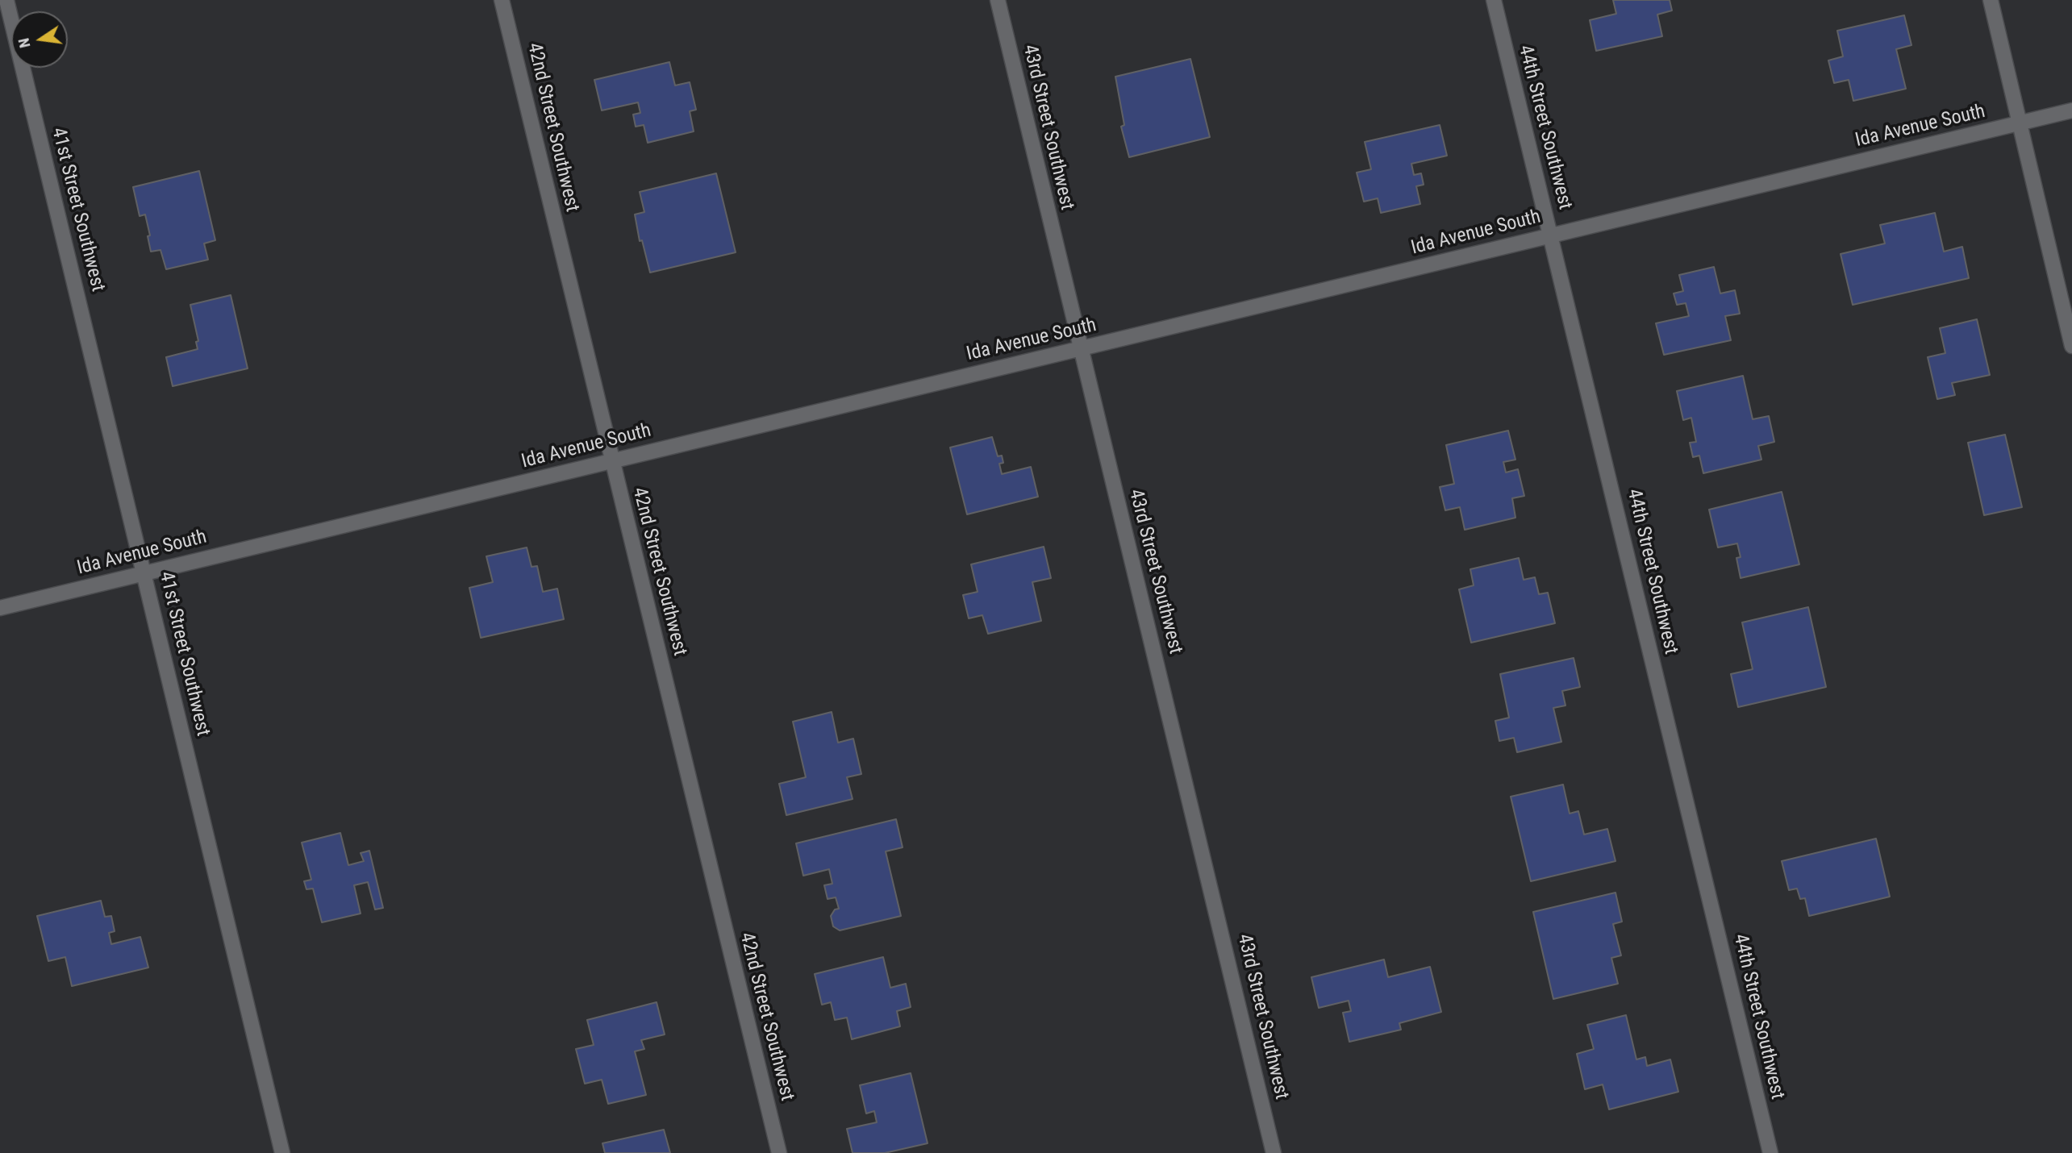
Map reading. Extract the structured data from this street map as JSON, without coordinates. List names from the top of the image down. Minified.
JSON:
{"streets":{"street":["Ida Avenue South","42nd Street Southwest","43rd Street Southwest","44th Street Southwest","41st Street Southwest"]},"crossings":[["Ida Avenue South","42nd Street Southwest"],["Ida Avenue South","43rd Street Southwest"],["Ida Avenue South","44th Street Southwest"],["Ida Avenue South","41st Street Southwest"]],"north":"left"}
